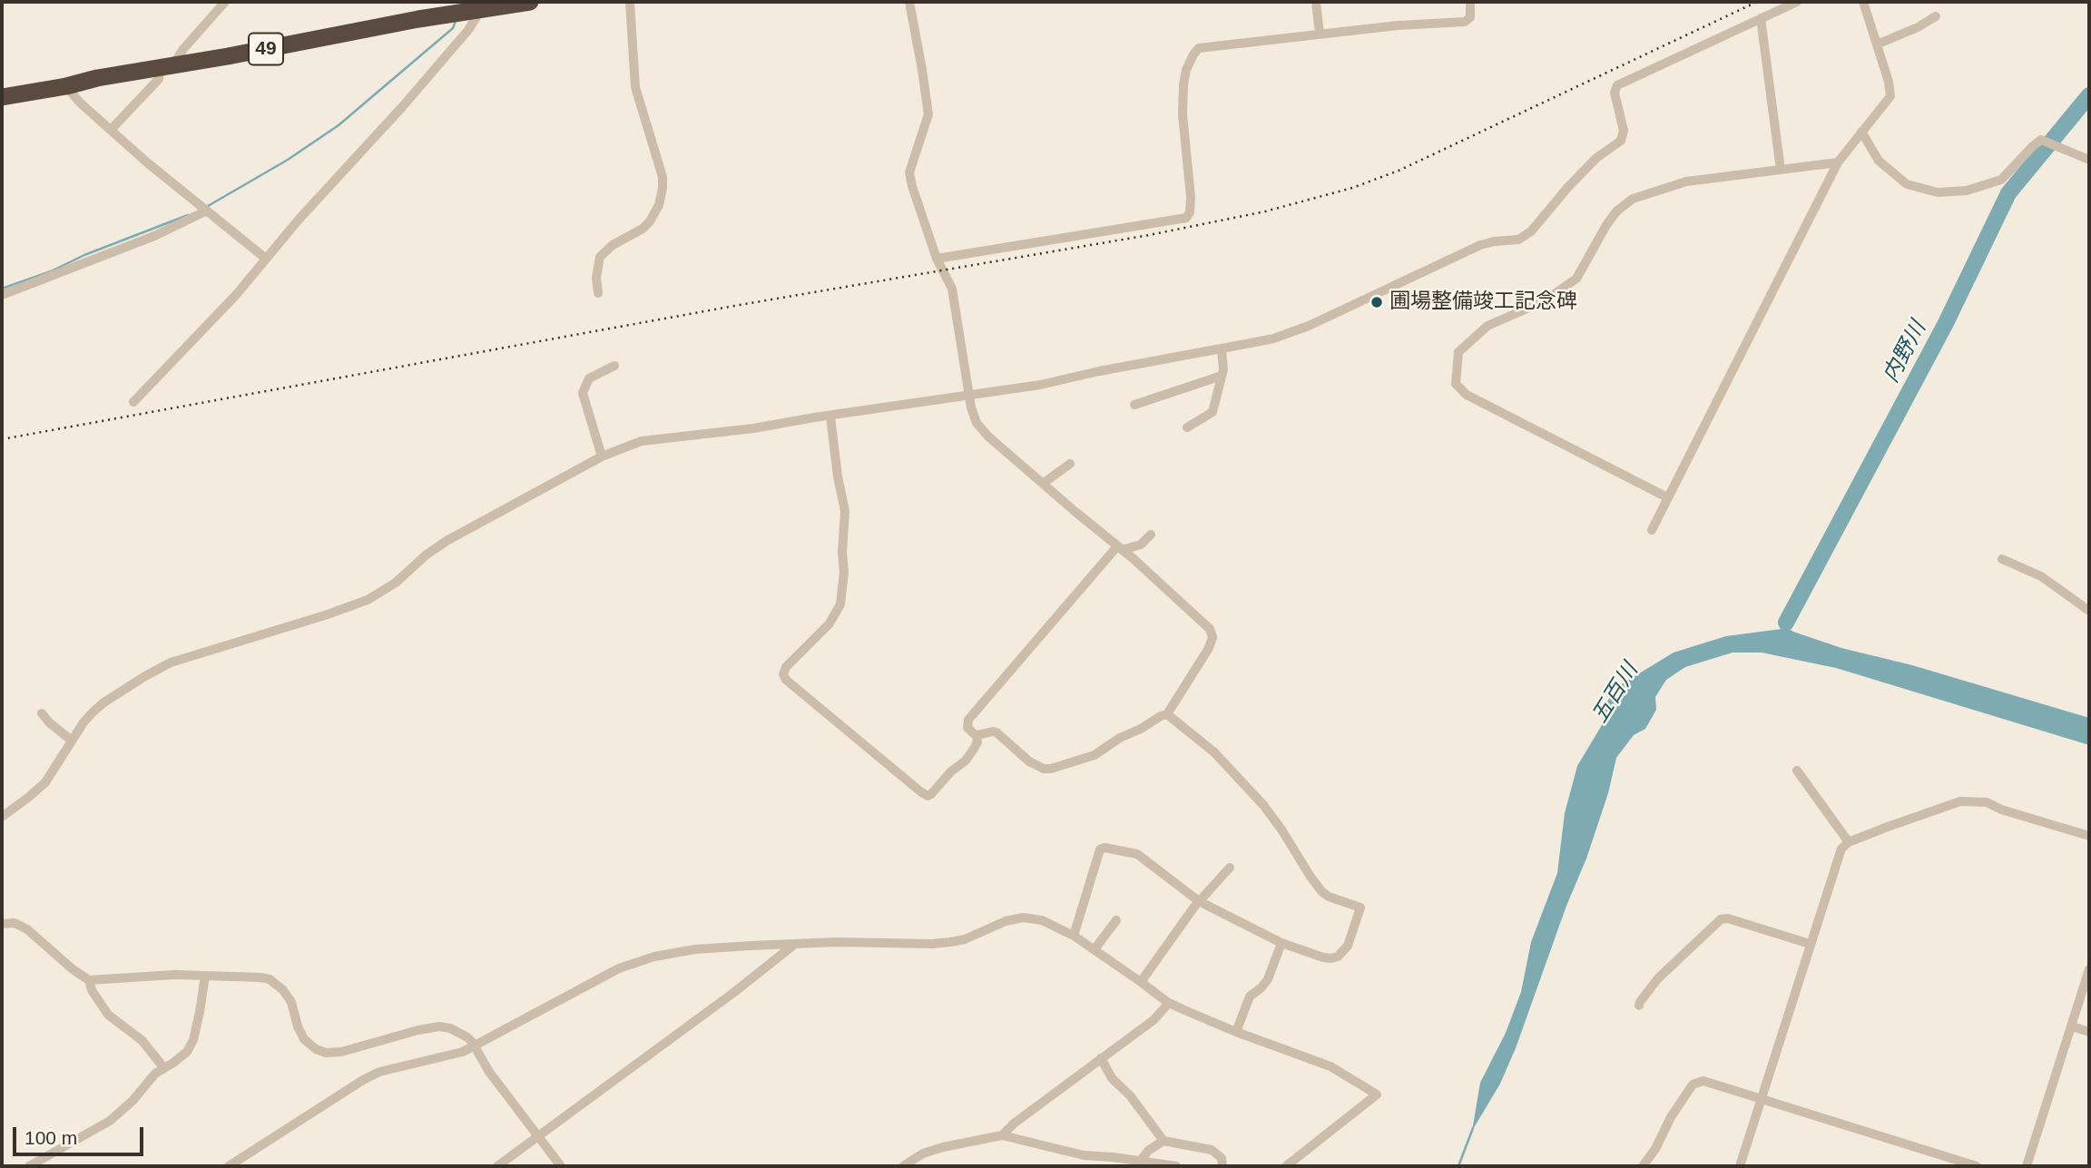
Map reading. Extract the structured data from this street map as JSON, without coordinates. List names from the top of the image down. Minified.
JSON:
{"streets":{"highway":["49"]},"water":["内野川","五百川"],"places":["圃場整備竣工記念碑"],"scale_bar":"100 m"}
